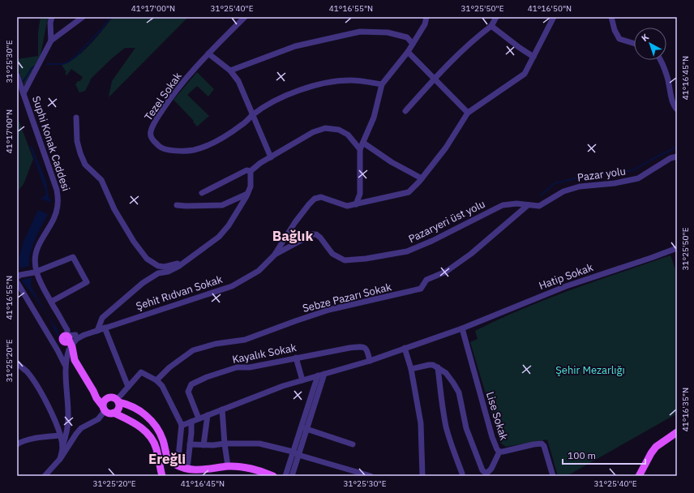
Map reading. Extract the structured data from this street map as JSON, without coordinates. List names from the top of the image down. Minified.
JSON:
{"streets":{"main road":["Suphi Konak Caddesi"],"street":["Tezel Sokak","Pazar yolu","Pazaryeri üst yolu","Hatip Sokak","Şehit Rıdvan Sokak","Sebze Pazarı Sokak","Kayalık Sokak","Lise Sokak"]},"crossings":[["Suphi Konak Caddesi","Şehit Rıdvan Sokak"],["Pazar yolu","Pazaryeri üst yolu"],["Pazar yolu","Sebze Pazarı Sokak"],["Pazaryeri üst yolu","Şehit Rıdvan Sokak"],["Pazaryeri üst yolu","Sebze Pazarı Sokak"],["Hatip Sokak","Lise Sokak"]],"districts":["Bağlık","Ereğli"],"parks":["Şehir Mezarlığı"],"scale_bar":"100 m","north":"top left","coordinates":["41°17'00\"N","31°25'40\"E","41°16'55\"N","31°25'50\"E","41°16'50\"N","31°25'30\"E","41°16'45\"N","31°25'20\"E","41°16'35\"N"]}
